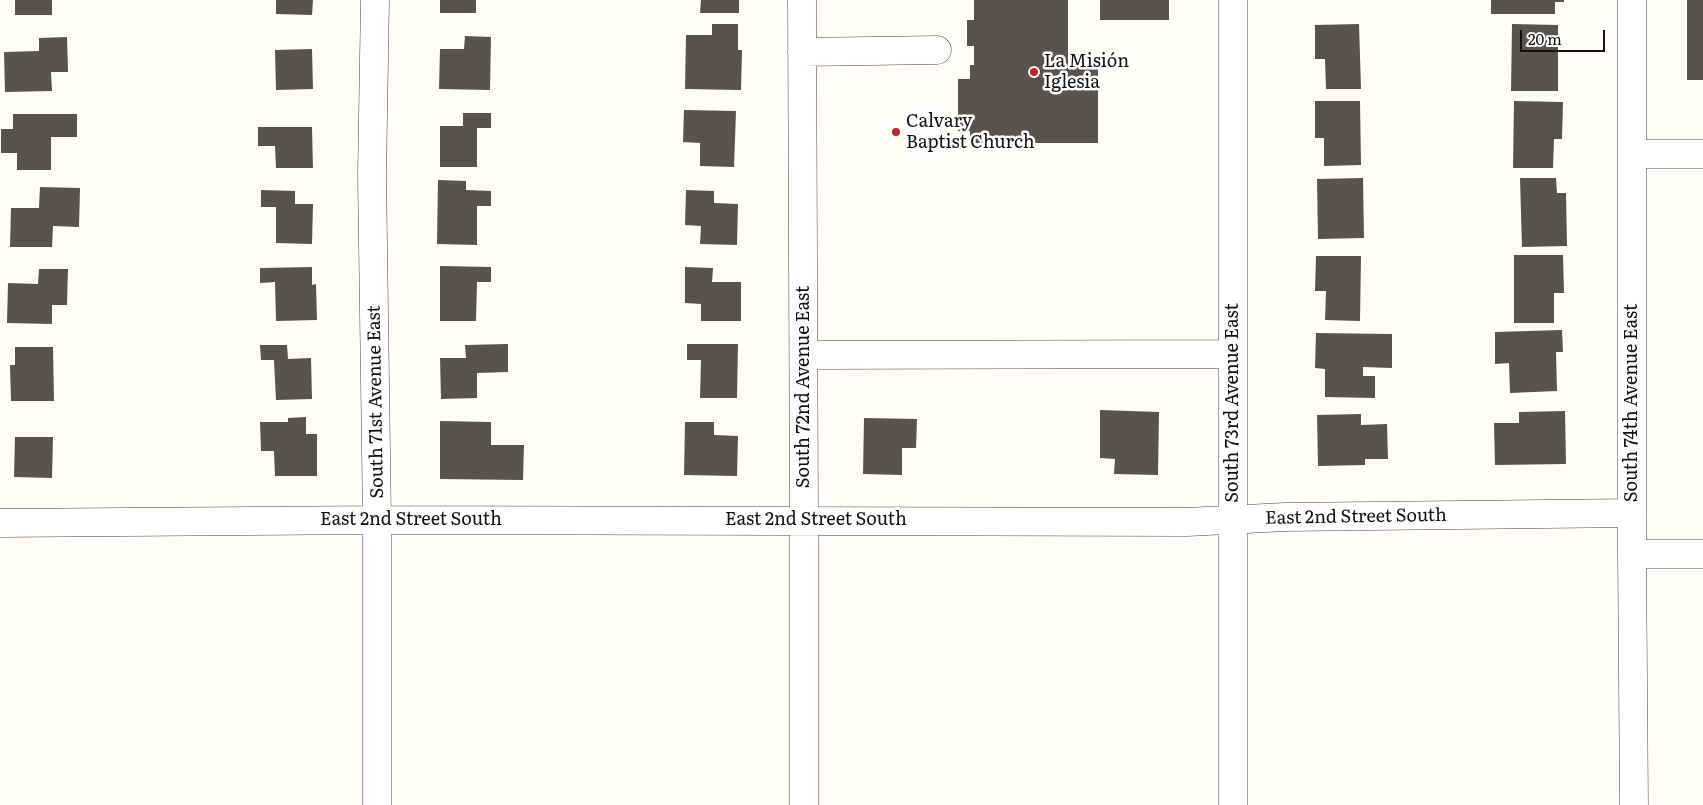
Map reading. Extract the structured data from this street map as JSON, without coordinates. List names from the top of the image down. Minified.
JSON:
{"streets":{"street":["South 72nd Avenue East","South 71st Avenue East","South 73rd Avenue East","South 74th Avenue East","East 2nd Street South"]},"crossings":[["South 72nd Avenue East","East 2nd Street South"],["South 71st Avenue East","East 2nd Street South"],["South 73rd Avenue East","East 2nd Street South"],["South 74th Avenue East","East 2nd Street South"]],"places":["La Misión Iglesia","Calvary Baptist Church"],"scale_bar":"20 m"}
